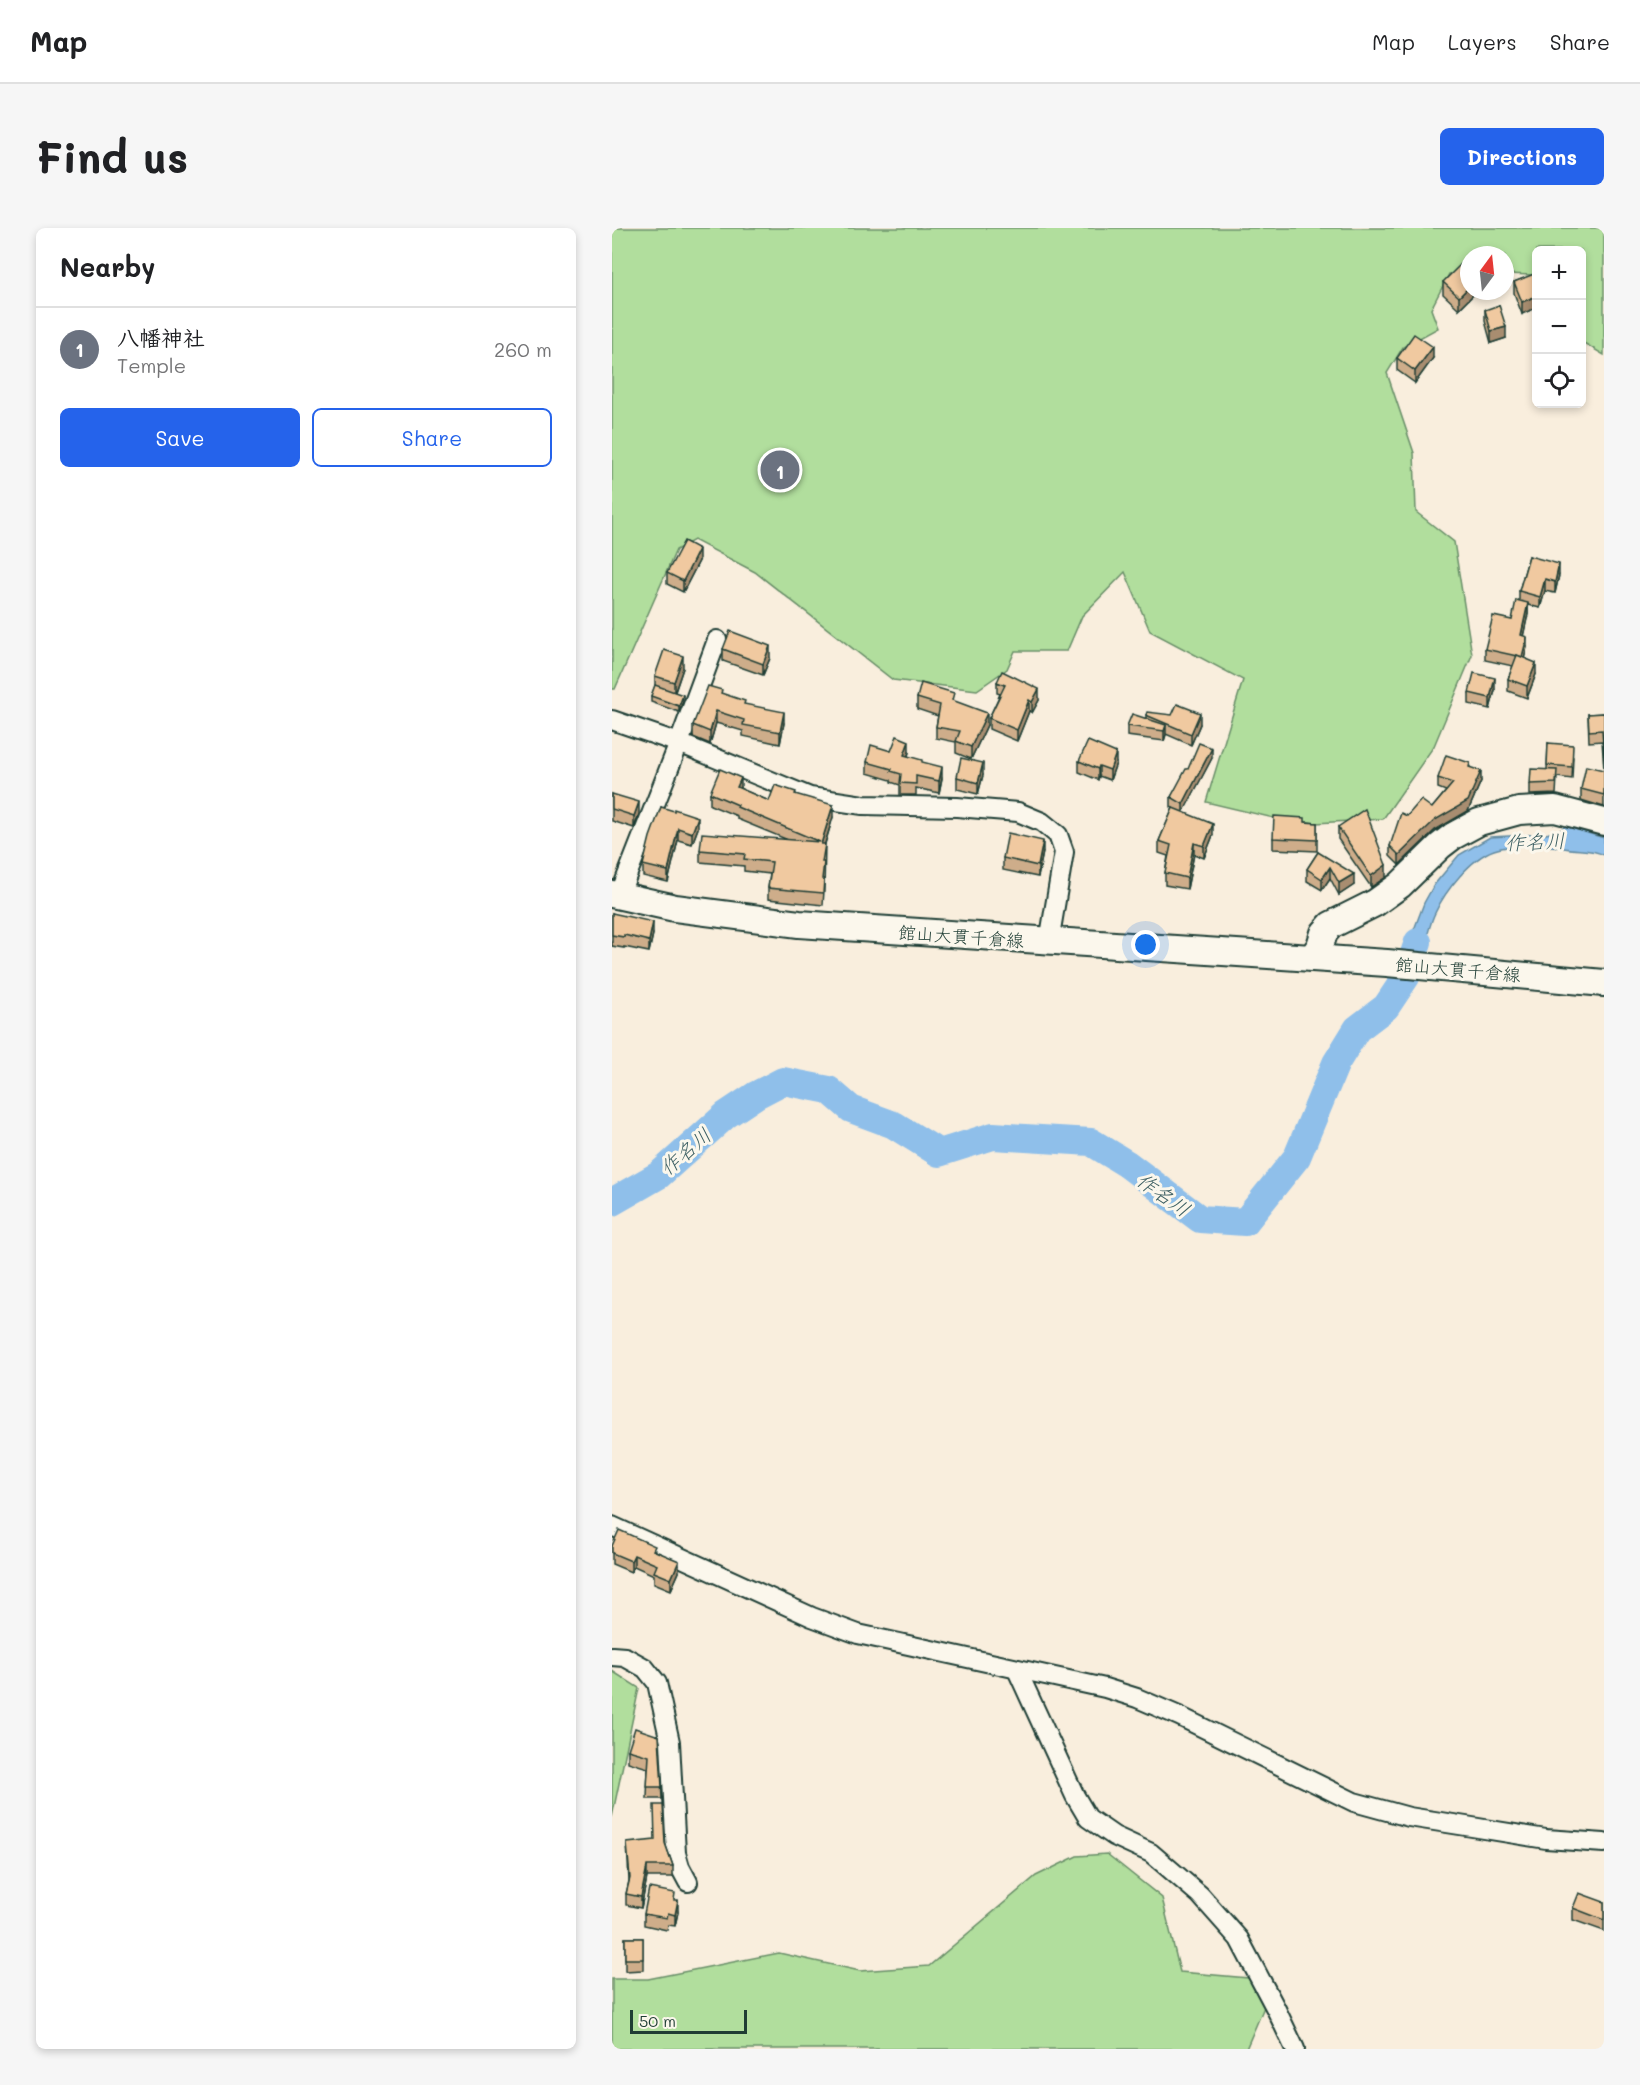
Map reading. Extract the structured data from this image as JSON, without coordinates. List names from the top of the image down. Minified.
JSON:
{"streets":{"main road":["館山大貫千倉線"]},"water":["作名川"],"scale_bar":"50 m","north":"top","page":{"header":"Map","nav":["Map","Layers","Share"],"buttons":["Directions",["Save","Share"]],"title":"Find us","heading":"Nearby","map_buttons":["+","−"],"list":[{"mark":"1","name":"八幡神社","note":"Temple","value":"260 m"}],"pins":"1","scale":"50 m"}}
